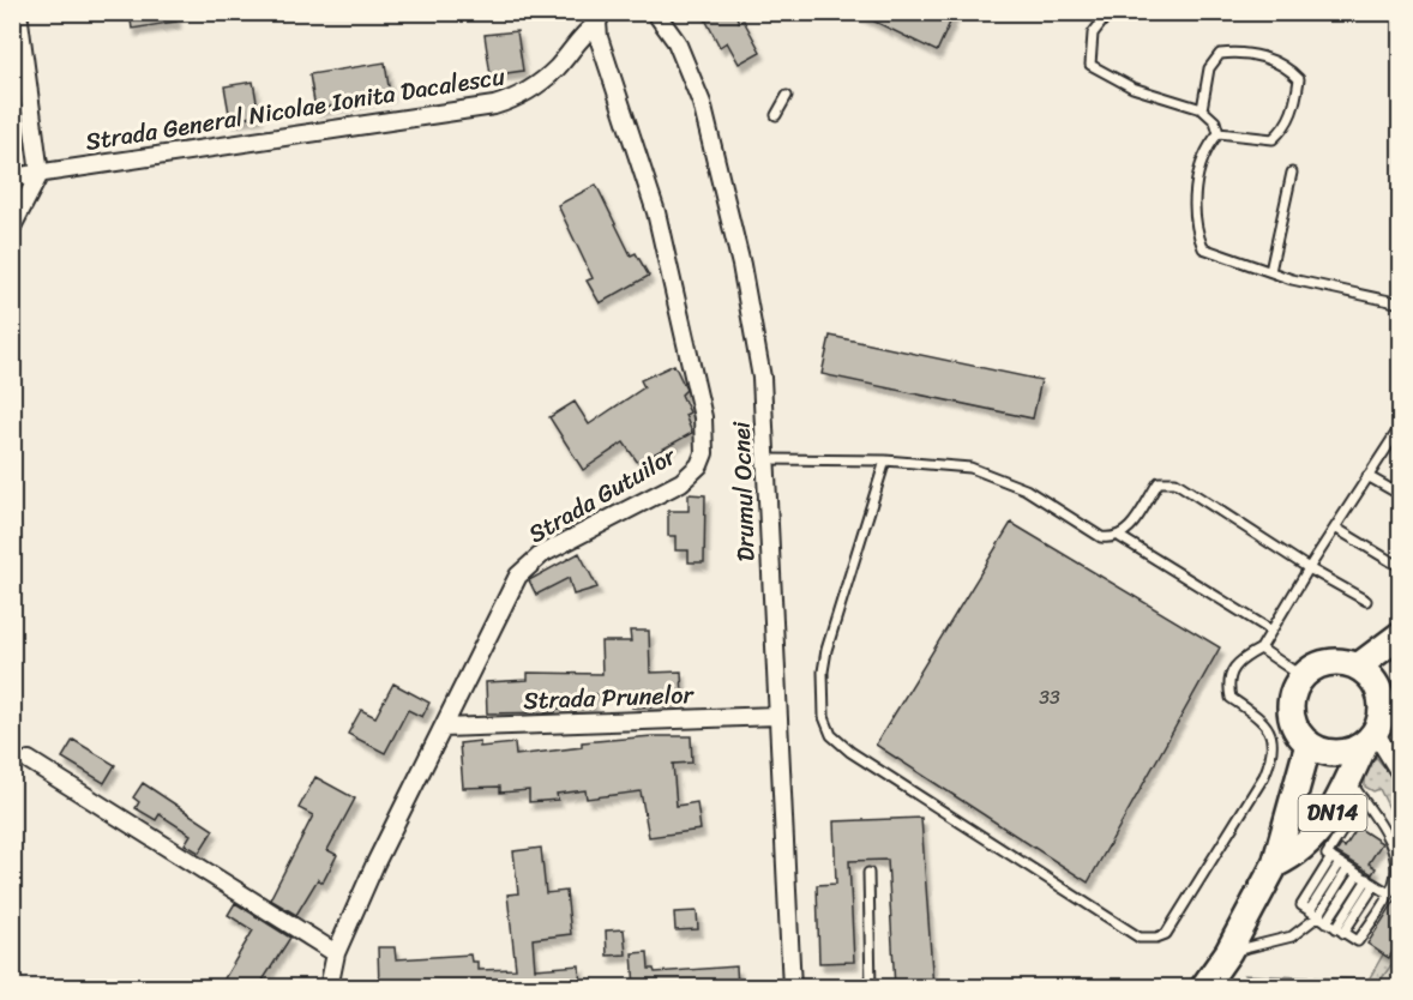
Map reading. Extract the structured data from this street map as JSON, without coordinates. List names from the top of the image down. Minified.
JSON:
{"streets":{"main road":["DN14"],"street":["Strada General Nicolae Ionita Dacalescu","Drumul Ocnei","Strada Gutuilor","Strada Prunelor"]},"crossings":[["Strada General Nicolae Ionita Dacalescu","Strada Gutuilor"],["Drumul Ocnei","Strada Prunelor"],["Strada Gutuilor","Strada Prunelor"]],"house_numbers":["33"]}
